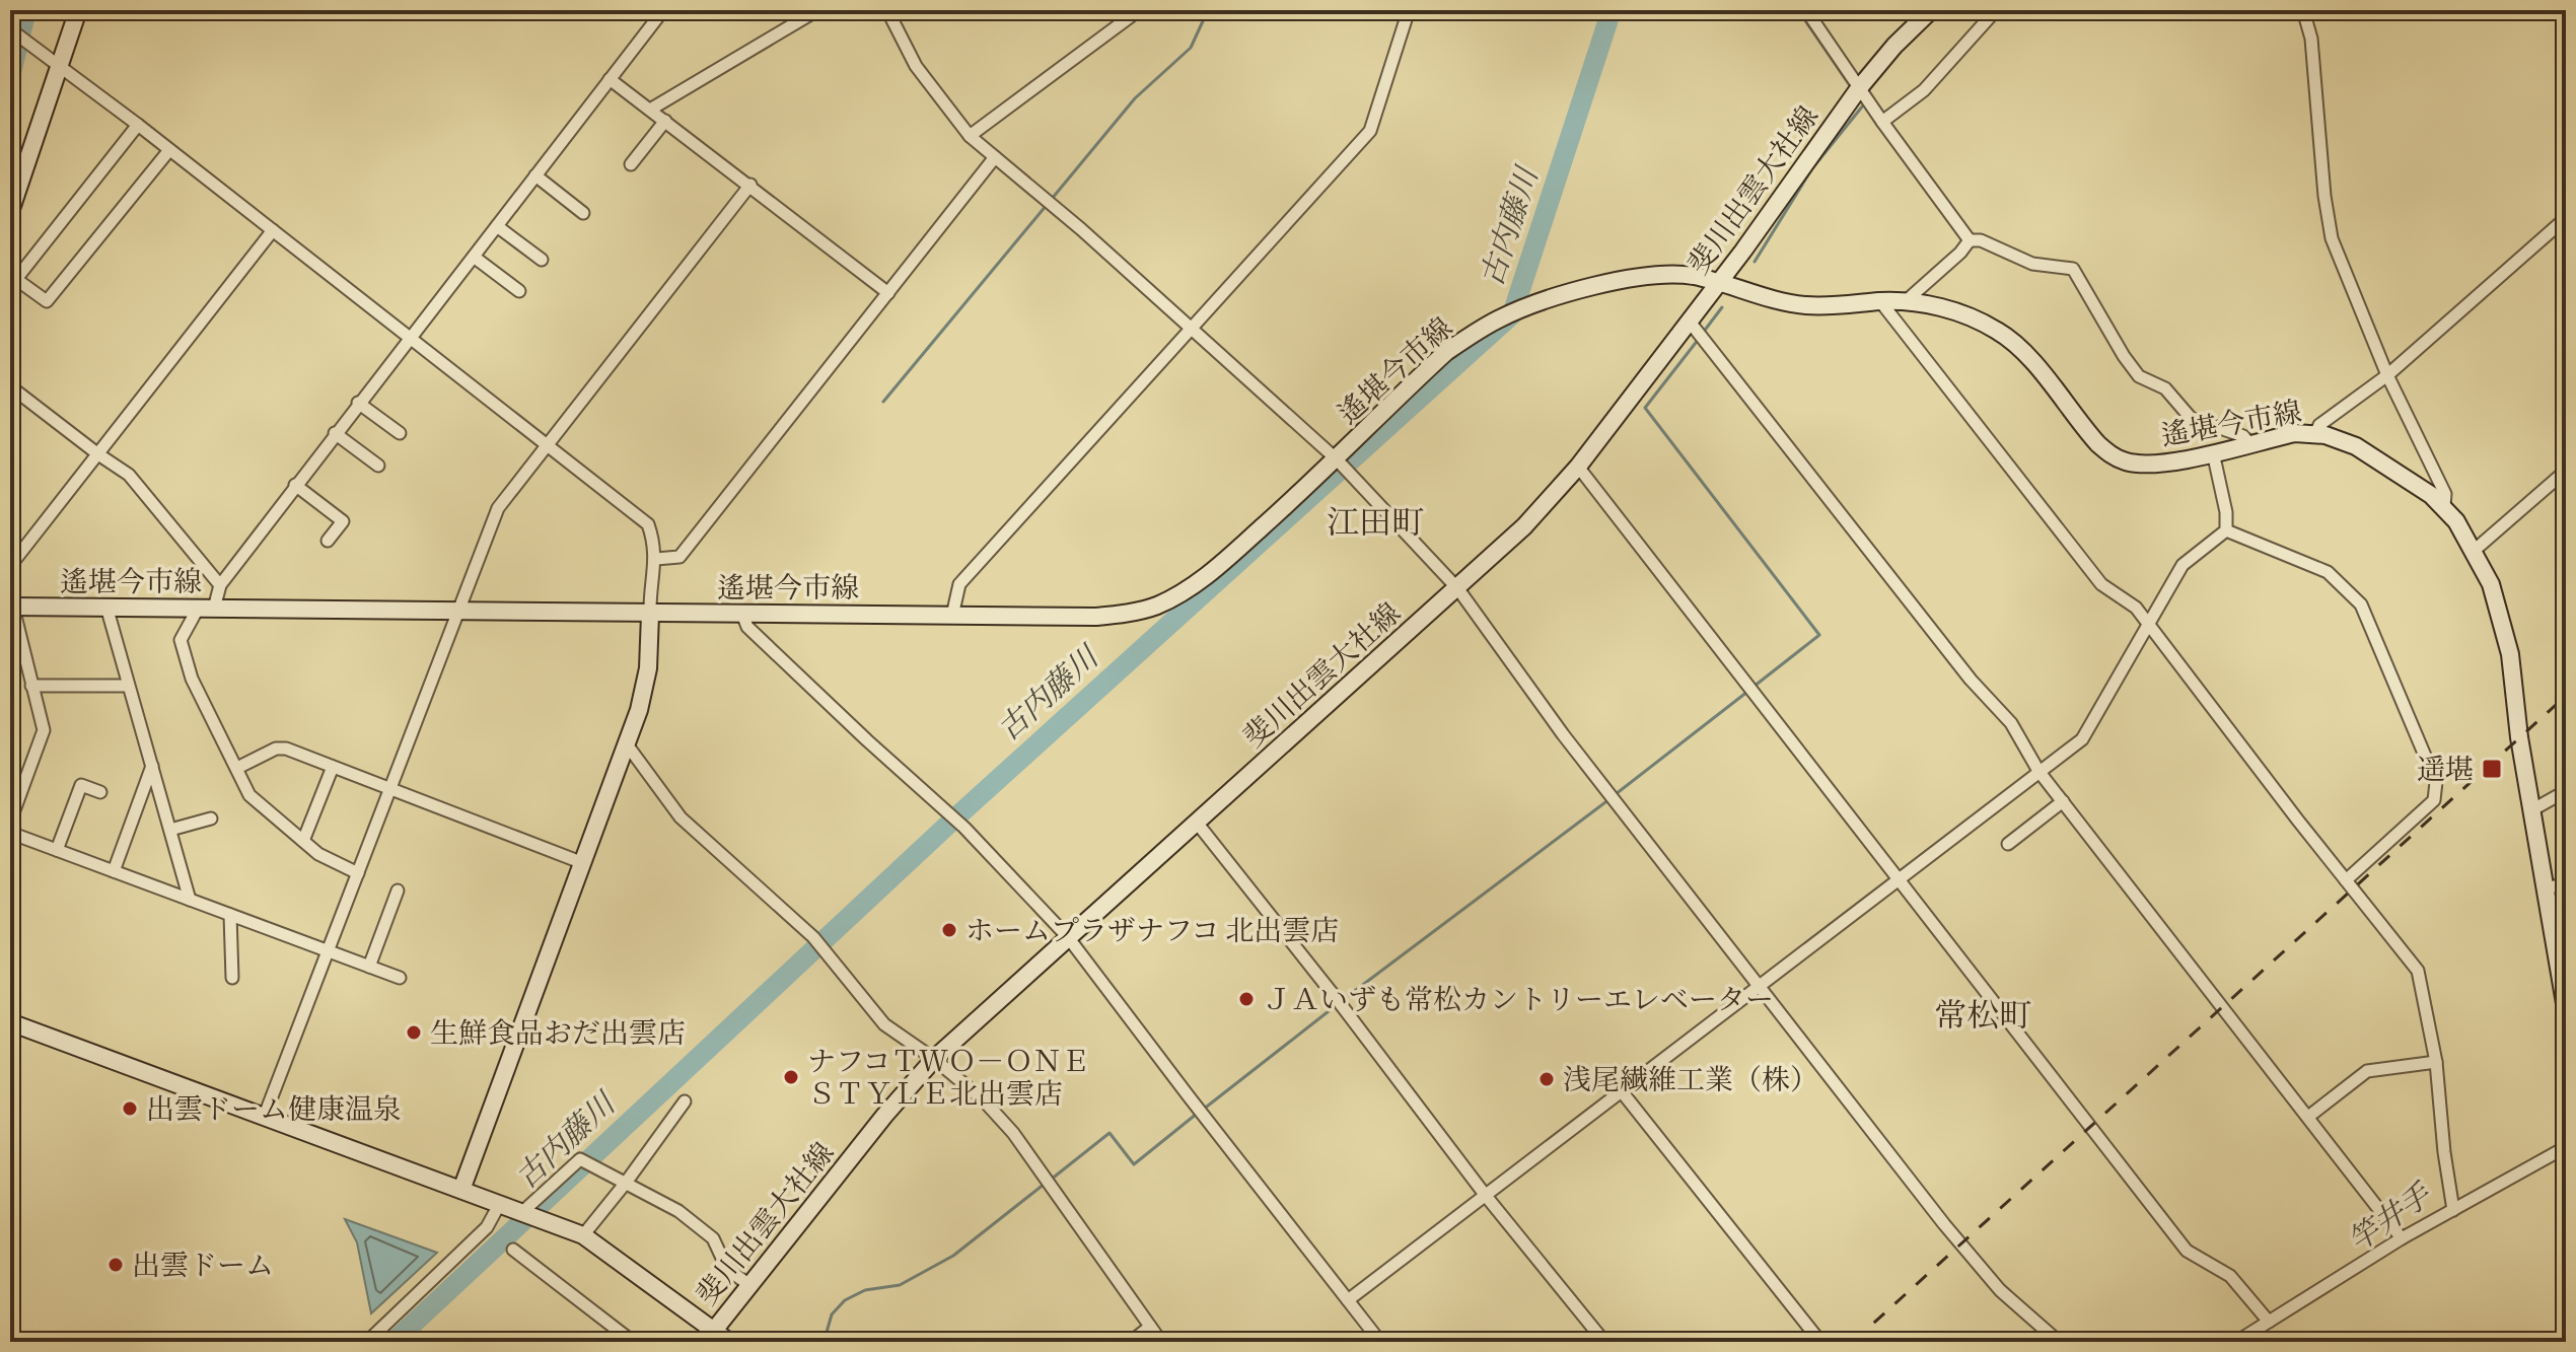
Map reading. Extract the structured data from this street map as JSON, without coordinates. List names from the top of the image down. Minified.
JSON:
{"streets":{"main road":["斐川出雲大社線","遙堪今市線"]},"crossings":[["斐川出雲大社線","遙堪今市線"]],"districts":["江田町","常松町"],"water":["古内藤川","竿井手"],"places":{"transit":["遥堪"],"other":["ホームプラザナフコ 北出雲店","ＪＡいずも常松カントリーエレベーター","生鮮食品おだ出雲店","ナフコＴＷＯ－ＯＮＥ ＳＴＹＬＥ北出雲店","浅尾繊維工業（株）","出雲ドーム健康温泉","出雲ドーム"]}}
